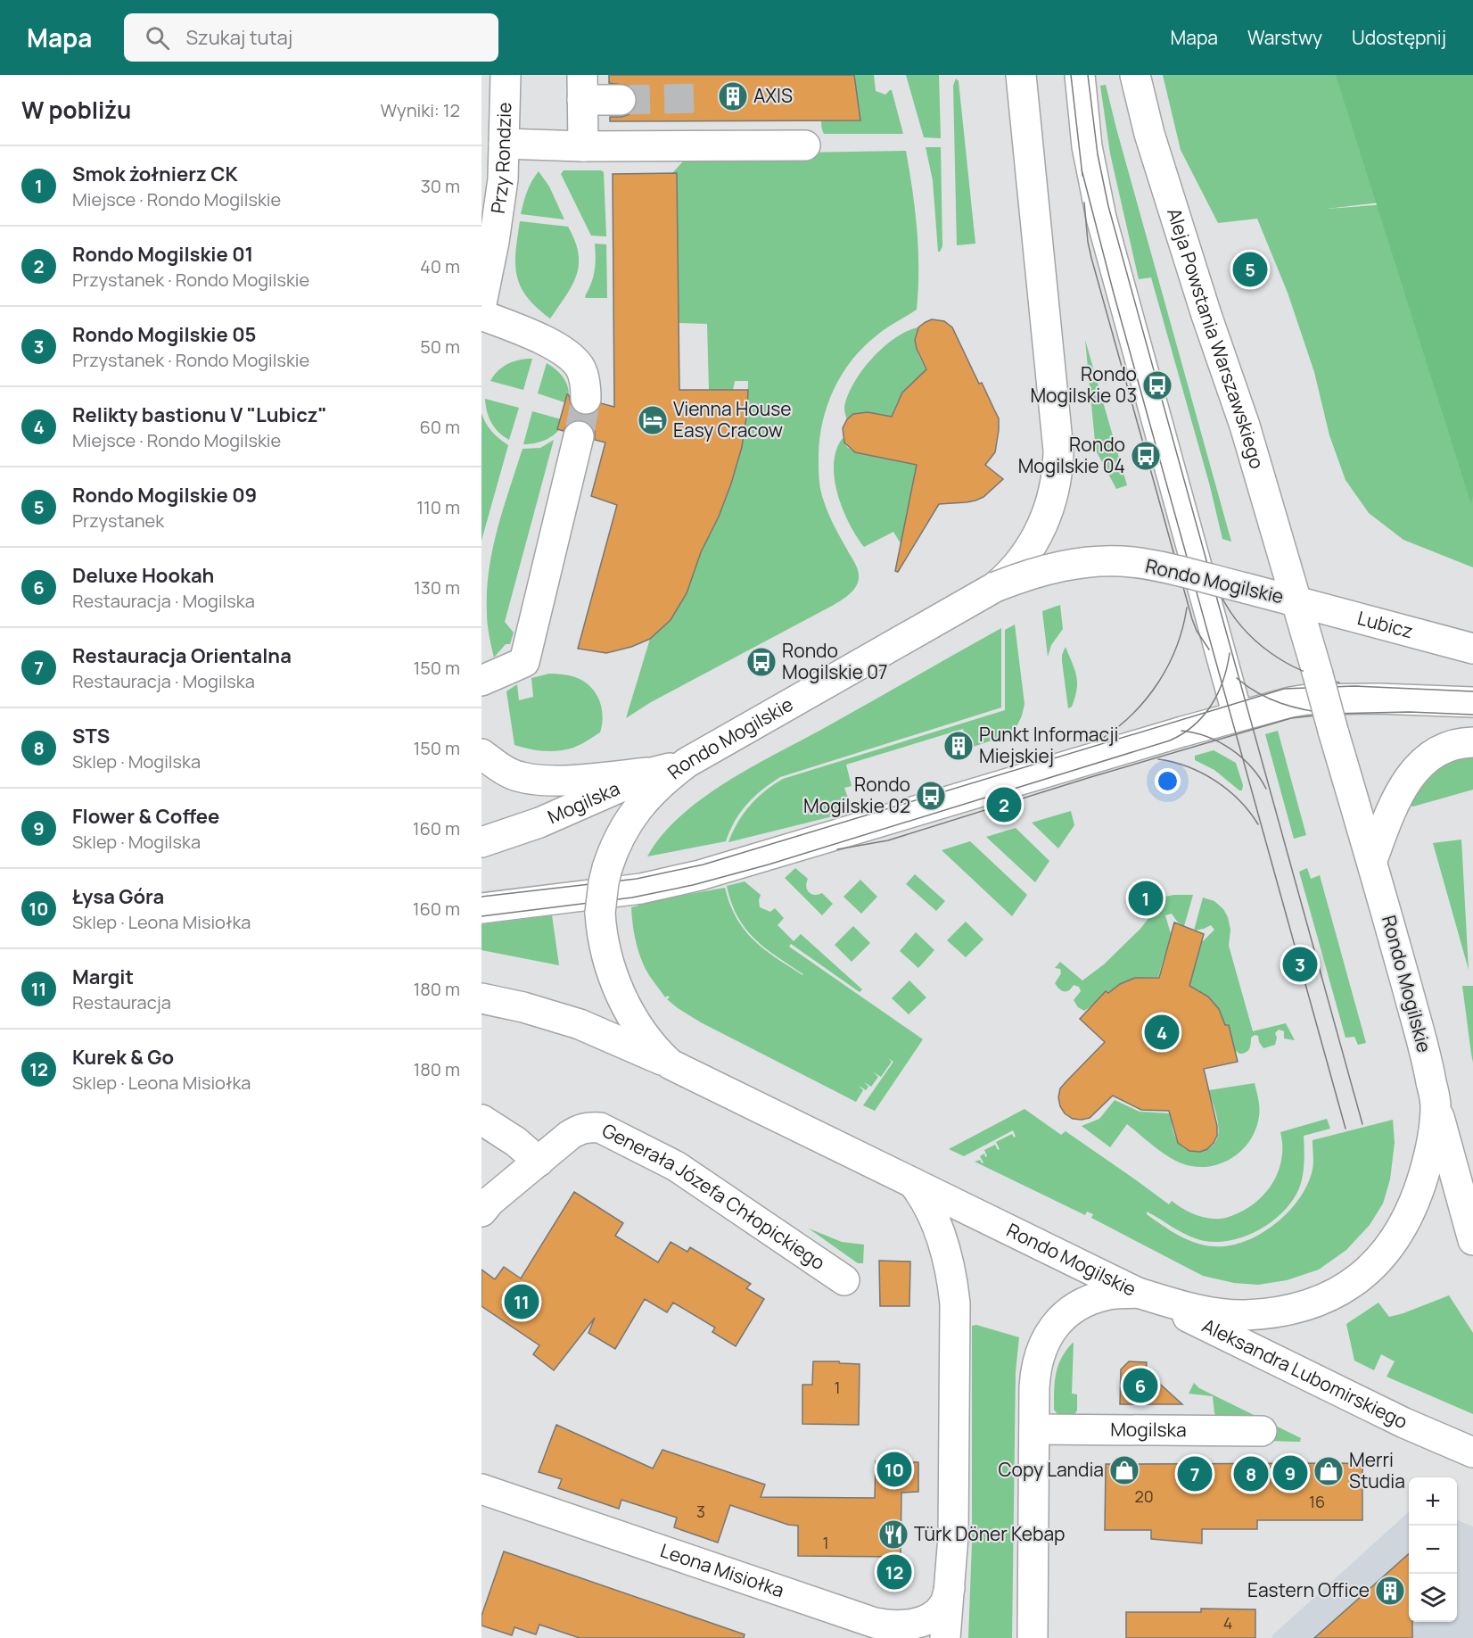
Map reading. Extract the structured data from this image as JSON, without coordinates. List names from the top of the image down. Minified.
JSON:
{"streets":{"main road":["Przy Rondzie","Aleja Powstania Warszawskiego","Rondo Mogilskie","Lubicz","Mogilska","Generała Józefa Chłopickiego","Aleksandra Lubomirskiego","Leona Misiołka"]},"crossings":[["Aleja Powstania Warszawskiego","Rondo Mogilskie"],["Aleja Powstania Warszawskiego","Lubicz"],["Rondo Mogilskie","Lubicz"],["Rondo Mogilskie","Mogilska"],["Rondo Mogilskie","Aleksandra Lubomirskiego"]],"places":{"building":["AXIS","Punkt Informacji Miejskiej","Eastern Office"],"bus stop":["Rondo Mogilskie 03","Rondo Mogilskie 04","Rondo Mogilskie 07","Rondo Mogilskie 02"],"hotel":["Vienna House Easy Cracow"],"shop":["Copy Landia","Merri Studia"],"restaurant":["Türk Döner Kebap"]},"house_numbers":["1","20","16","3","1","4"],"page":{"header":"Mapa","search":"Szukaj tutaj","nav":["Mapa","Warstwy","Udostępnij"],"heading":["W pobliżu","Wyniki: 12"],"list":[{"mark":"1","name":"Smok żołnierz CK","note":"Miejsce · Rondo Mogilskie","value":"30 m"},{"mark":"2","name":"Rondo Mogilskie 01","note":"Przystanek · Rondo Mogilskie","value":"40 m"},{"mark":"3","name":"Rondo Mogilskie 05","note":"Przystanek · Rondo Mogilskie","value":"50 m"},{"mark":"4","name":"Relikty bastionu V \"Lubicz\"","note":"Miejsce · Rondo Mogilskie","value":"60 m"},{"mark":"5","name":"Rondo Mogilskie 09","note":"Przystanek","value":"110 m"},{"mark":"6","name":"Deluxe Hookah","note":"Restauracja · Mogilska","value":"130 m"},{"mark":"7","name":"Restauracja Orientalna","note":"Restauracja · Mogilska","value":"150 m"},{"mark":"8","name":"STS","note":"Sklep · Mogilska","value":"150 m"},{"mark":"9","name":"Flower & Coffee","note":"Sklep · Mogilska","value":"160 m"},{"mark":"10","name":"Łysa Góra","note":"Sklep · Leona Misiołka","value":"160 m"},{"mark":"11","name":"Margit","note":"Restauracja","value":"180 m"},{"mark":"12","name":"Kurek & Go","note":"Sklep · Leona Misiołka","value":"180 m"}],"pins":["5","2","1","3","4","11","6","10","9","7","8","12"],"map_buttons":["+","−"]}}
